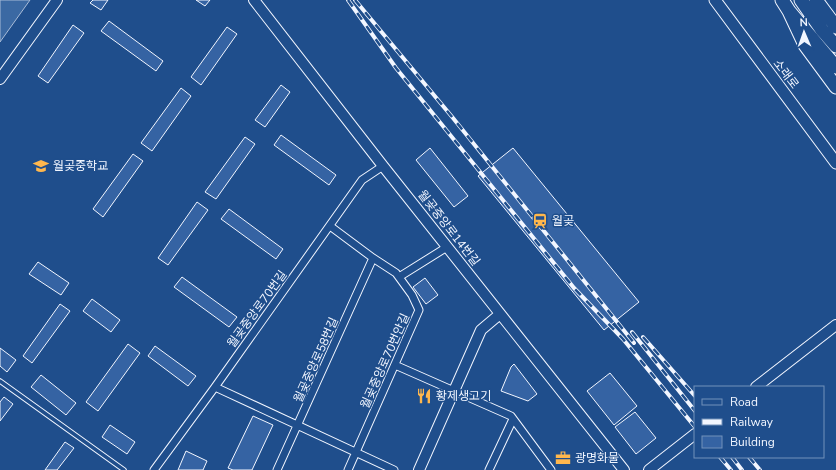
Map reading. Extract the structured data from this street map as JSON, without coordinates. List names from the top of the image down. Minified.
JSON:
{"streets":{"main road":["소래로"],"street":["월곶중앙로14번길","월곶중앙로70번길","월곶중앙로58번길","월곶중앙로70번안길"]},"crossings":[["월곶중앙로14번길","월곶중앙로70번길"],["월곶중앙로70번길","월곶중앙로70번안길"],["월곶중앙로58번길","월곶중앙로70번안길"]],"places":{"school or university":["월곶중학교"],"station":["월곶"],"restaurant":["황제생고기"],"office":["광명화물"]},"legend":["Road","Railway","Building"],"north":"top"}
